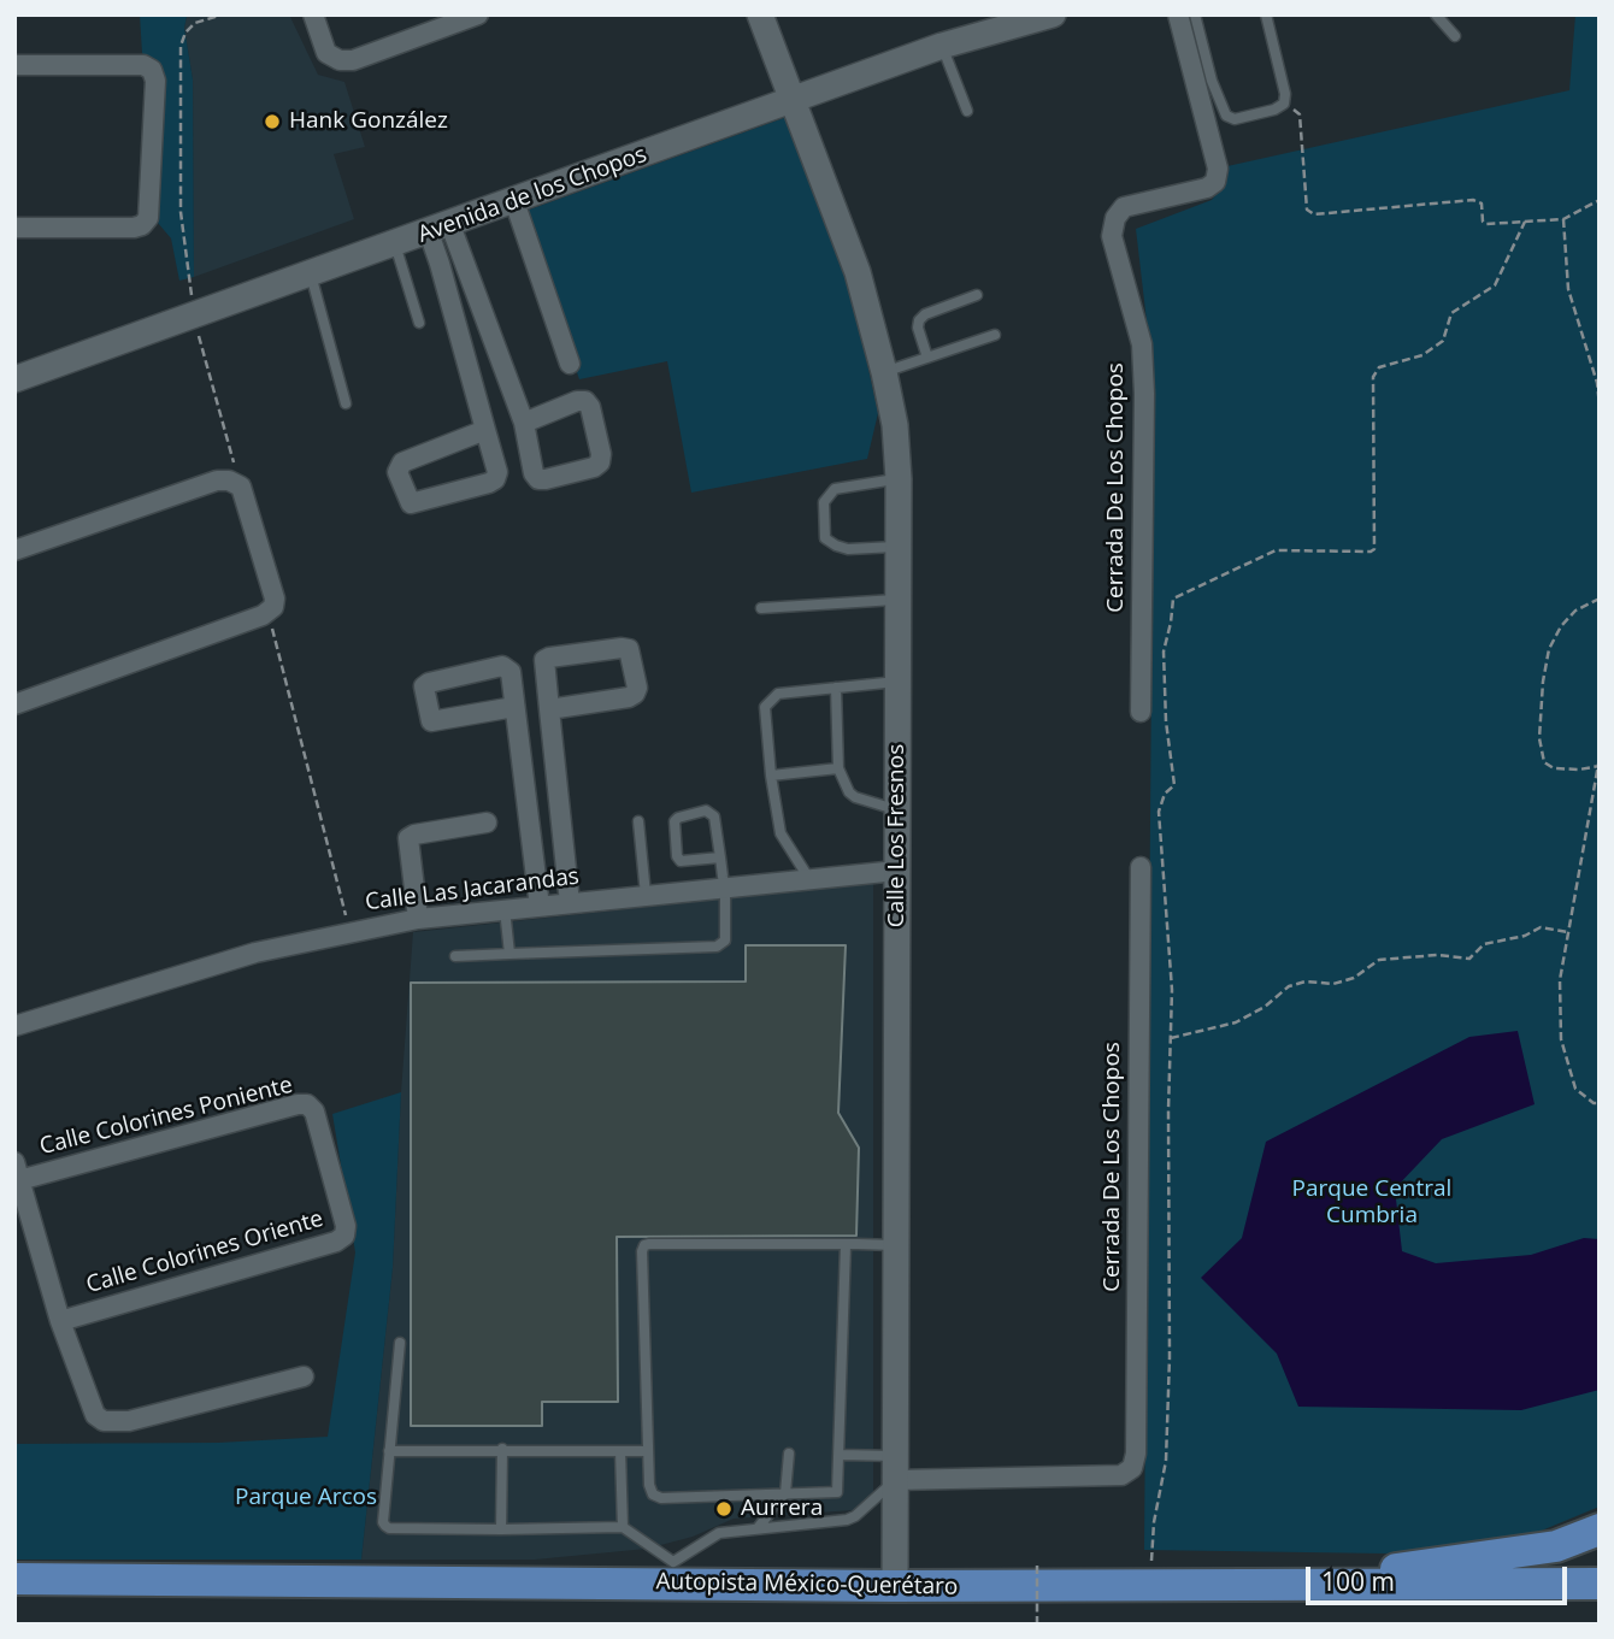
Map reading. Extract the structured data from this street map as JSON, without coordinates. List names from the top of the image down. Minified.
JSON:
{"streets":{"main road":["Autopista México-Querétaro"],"street":["Avenida de los Chopos","Cerrada De Los Chopos","Calle Los Fresnos","Calle Las Jacarandas","Calle Colorines Poniente","Calle Colorines Oriente"]},"crossings":[["Avenida de los Chopos","Calle Los Fresnos"],["Cerrada De Los Chopos","Calle Los Fresnos"],["Calle Los Fresnos","Calle Las Jacarandas"],["Calle Los Fresnos","Autopista México-Querétaro"],["Calle Colorines Poniente","Calle Colorines Oriente"]],"parks":["Parque Central Cumbria","Parque Arcos"],"places":["Hank González","Aurrera"],"scale_bar":"100 m"}
